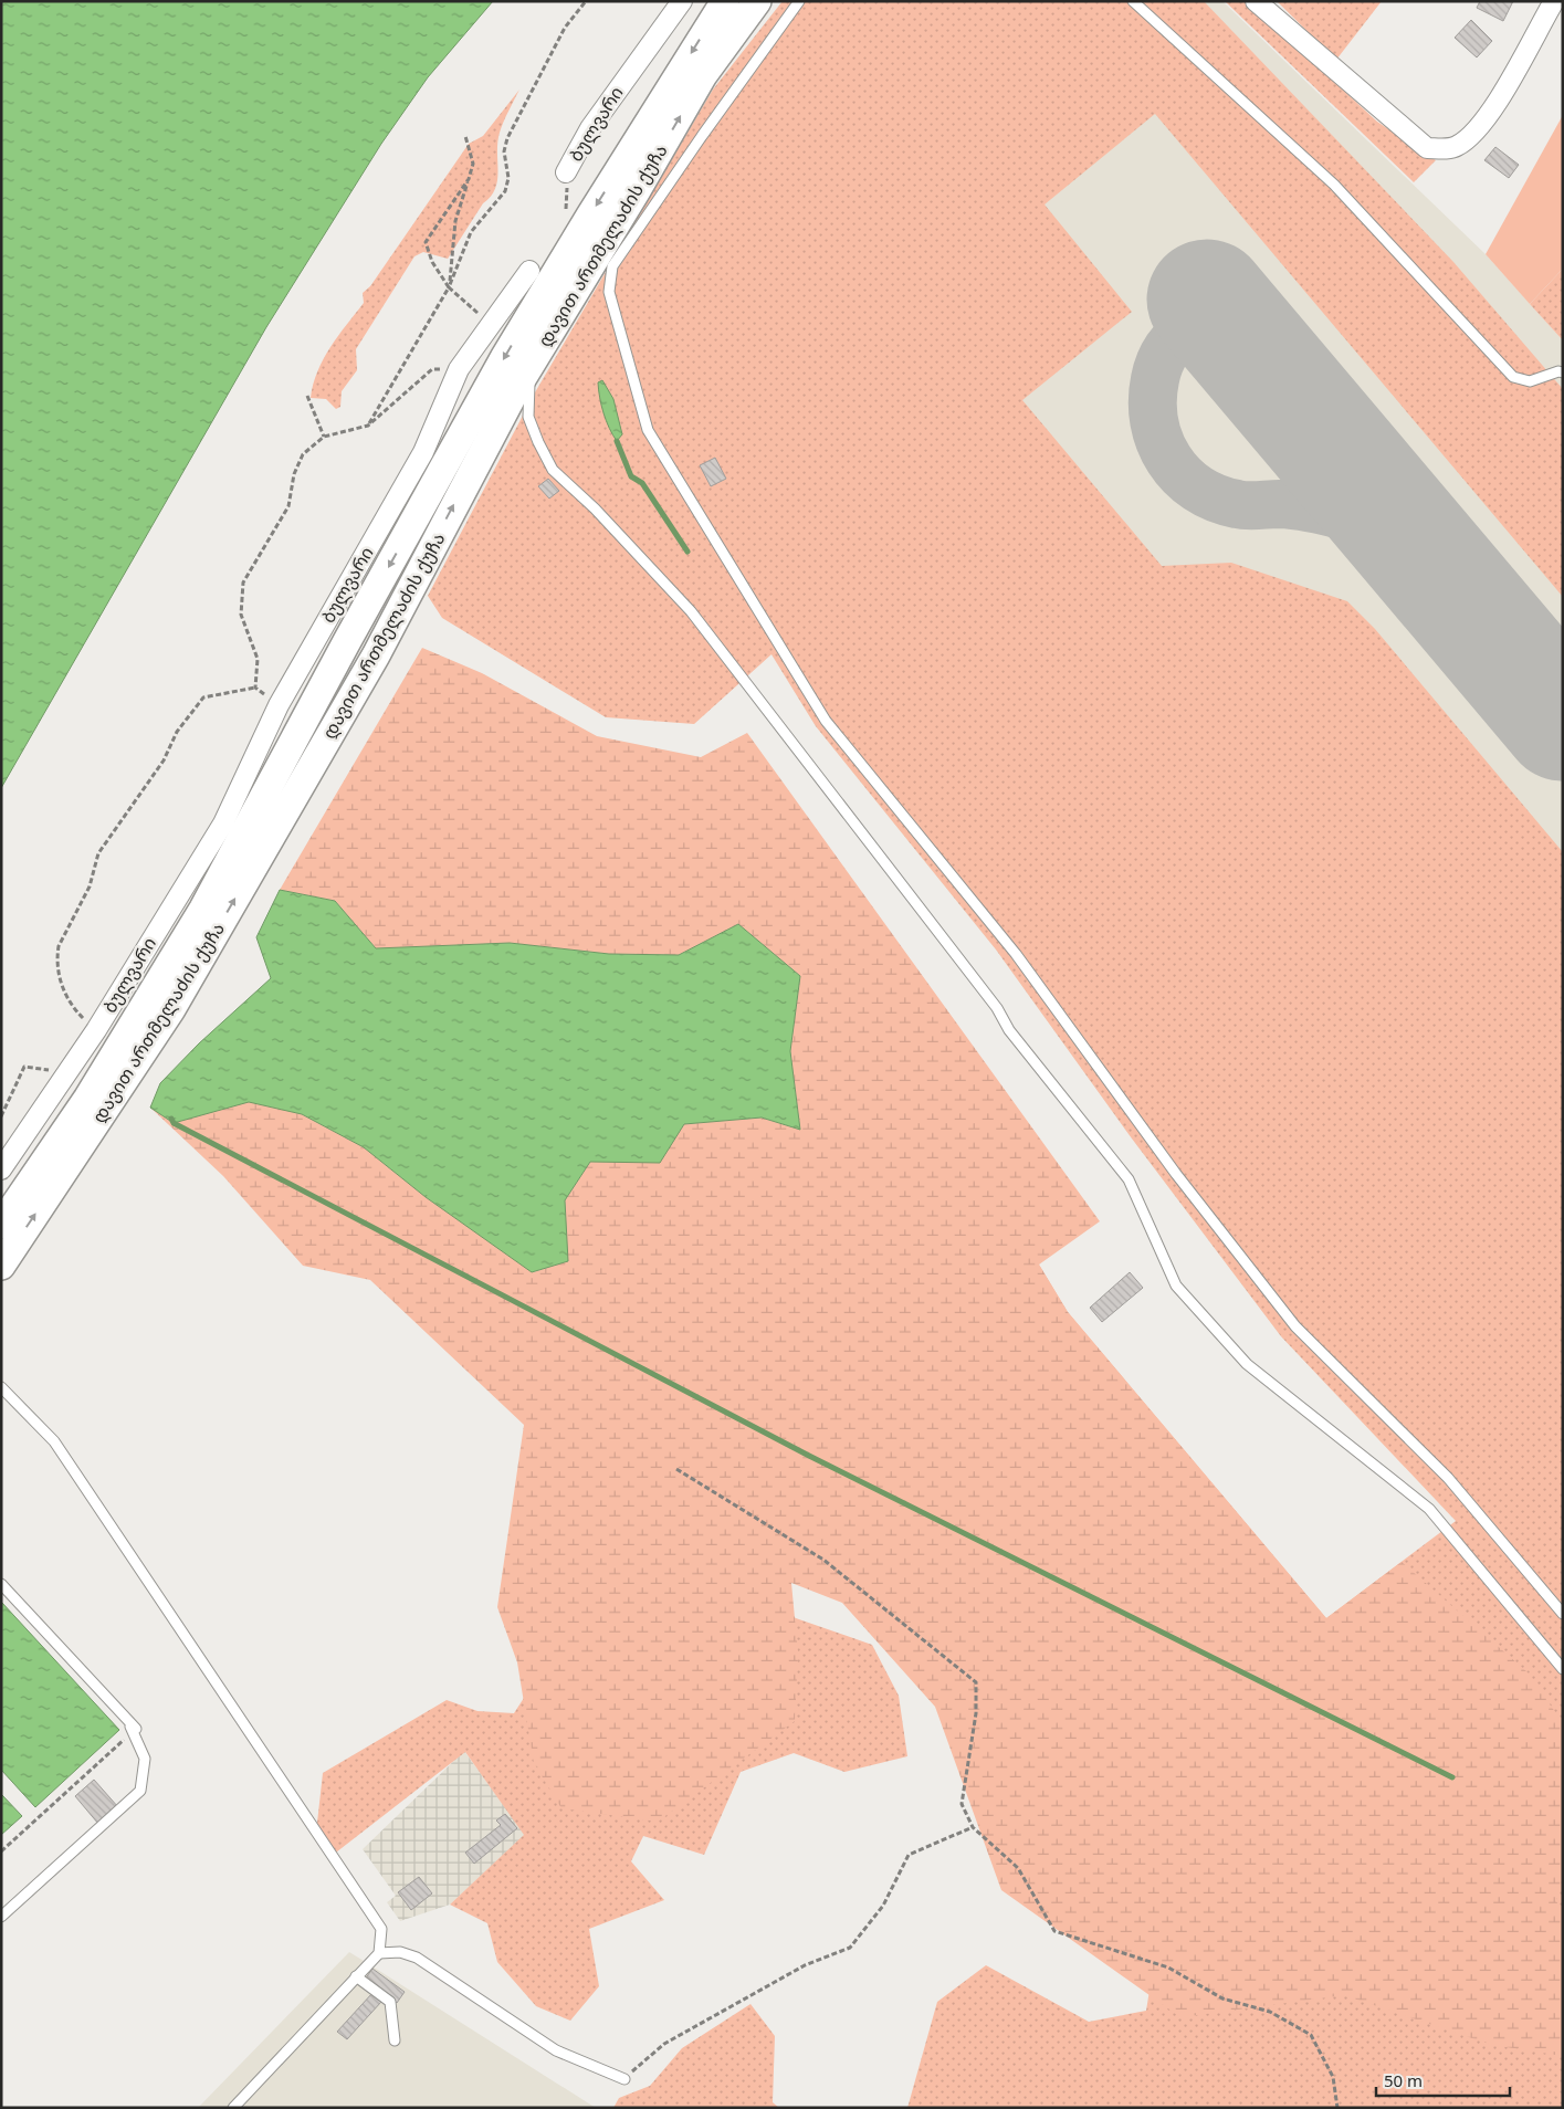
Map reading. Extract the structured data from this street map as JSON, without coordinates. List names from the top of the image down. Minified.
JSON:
{"streets":{"street":["ბულვარი","დავით ართმელაძის ქუჩა"]},"scale_bar":"50 m"}
